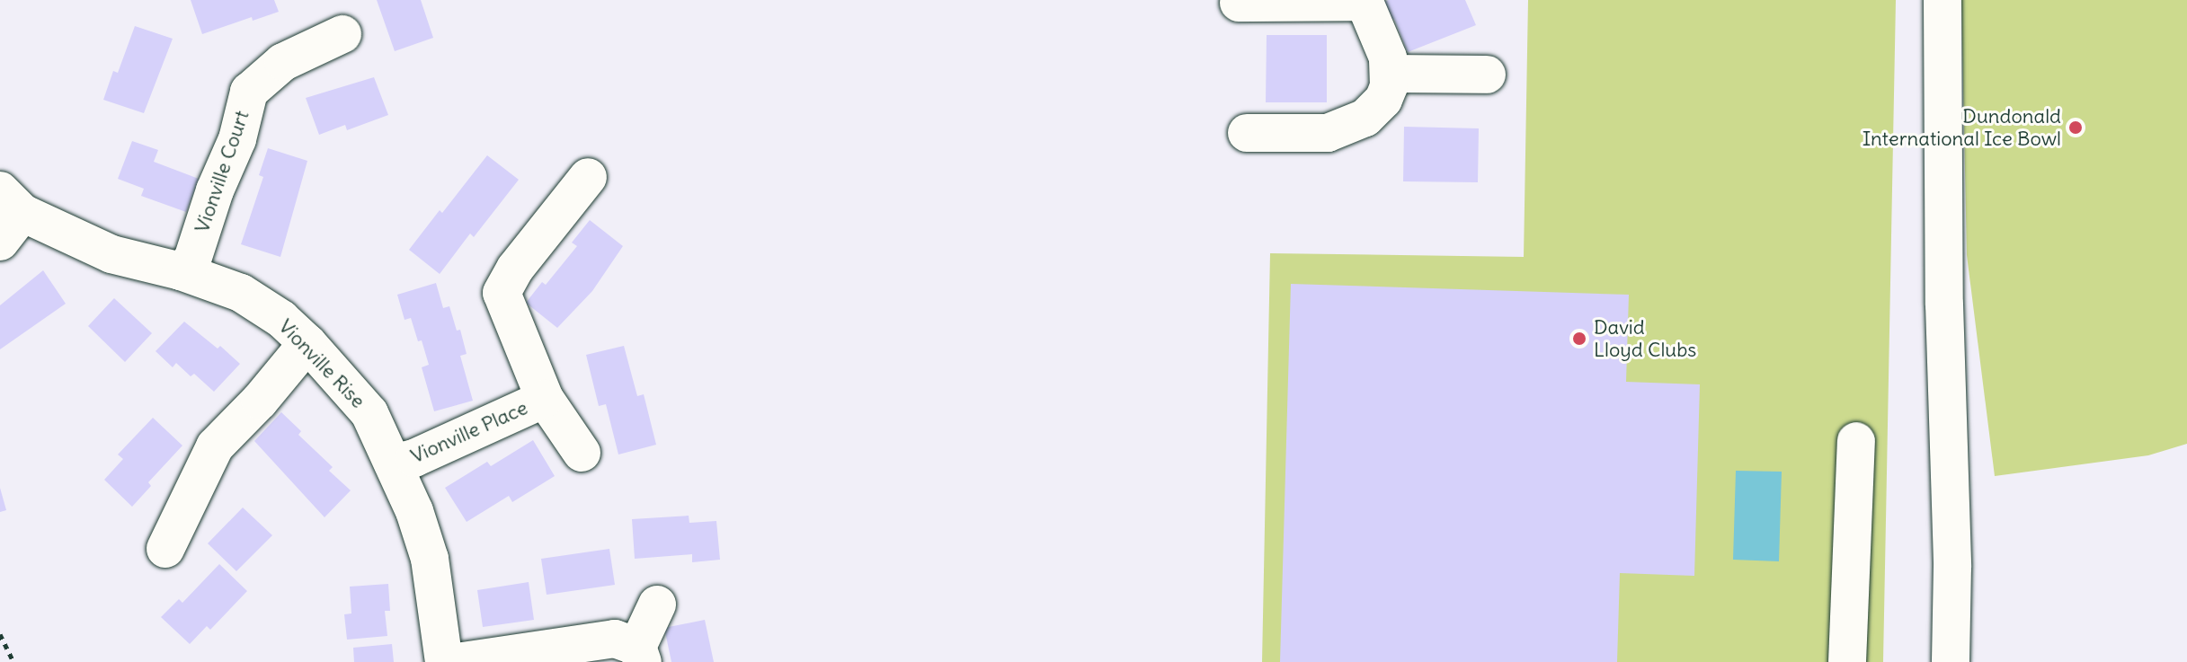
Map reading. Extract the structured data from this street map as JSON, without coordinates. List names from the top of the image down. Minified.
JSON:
{"streets":{"street":["Vionville Court","Vionville Rise","Vionville Place"]},"crossings":[["Vionville Court","Vionville Rise"],["Vionville Rise","Vionville Place"]],"places":["Dundonald International Ice Bowl","David Lloyd Clubs"]}
